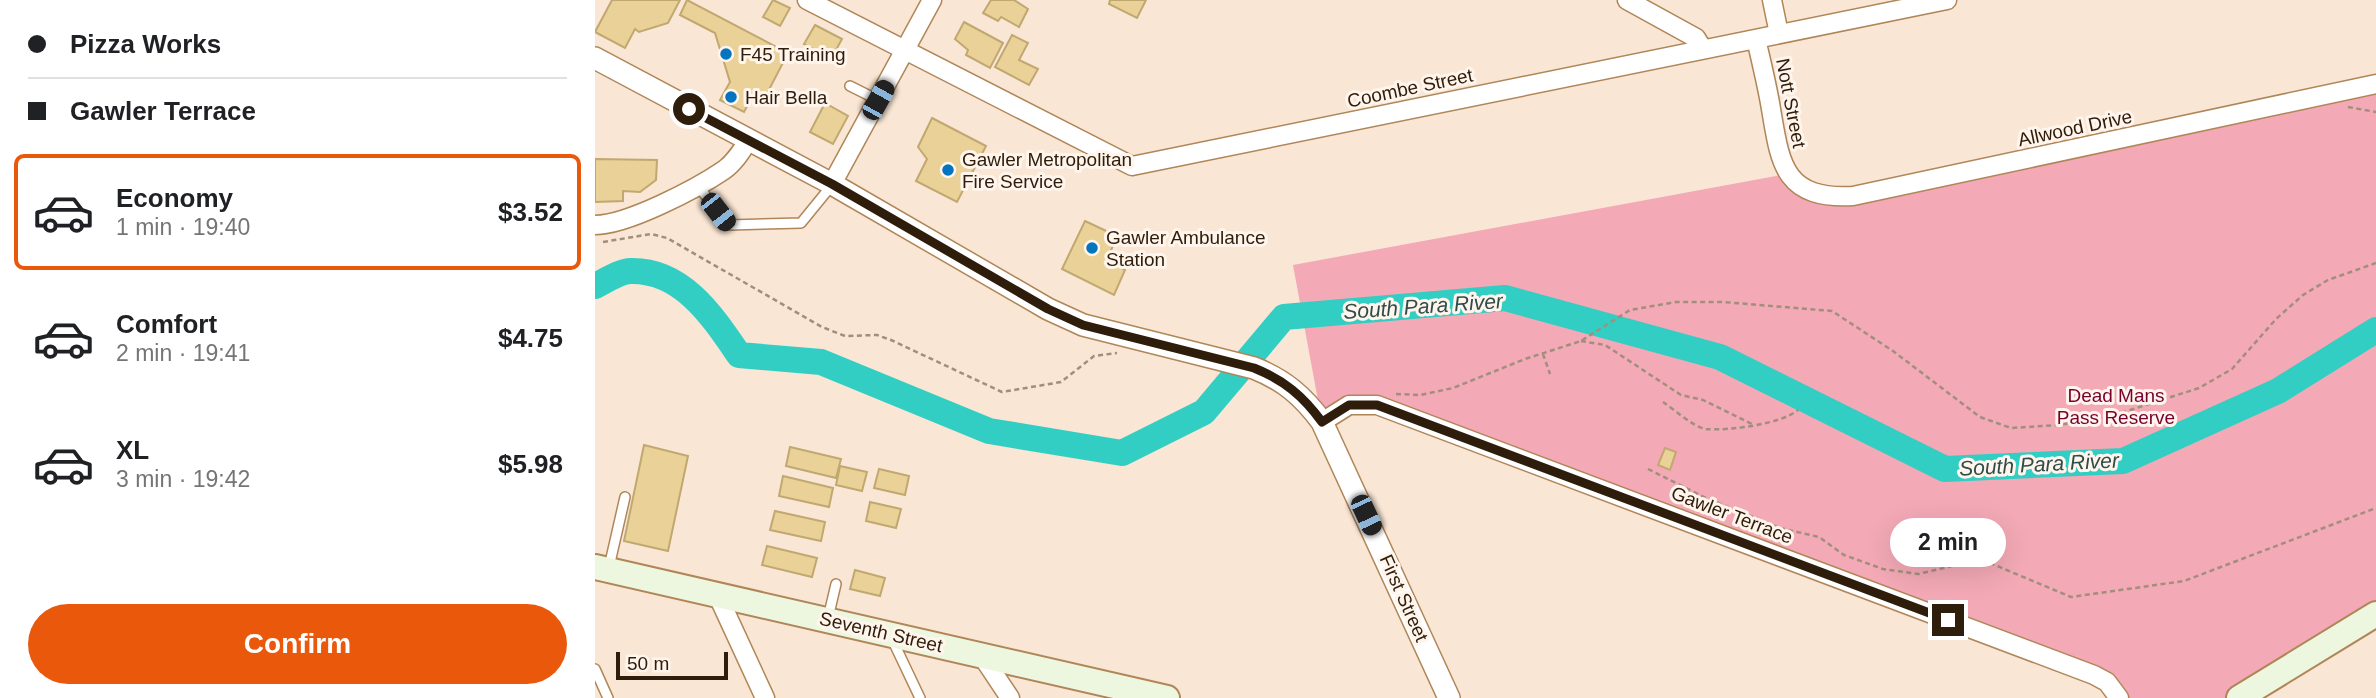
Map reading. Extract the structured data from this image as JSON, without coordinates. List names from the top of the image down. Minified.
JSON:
{"streets":{"main road":["Seventh Street"],"street":["Coombe Street","Nott Street","Allwood Drive","Gawler Terrace","First Street"]},"crossings":[["Coombe Street","Nott Street"],["Nott Street","Allwood Drive"],["Gawler Terrace","First Street"]],"water":["South Para River"],"parks":["Dead Mans Pass Reserve"],"places":["F45 Training","Hair Bella","Gawler Metropolitan Fire Service","Gawler Ambulance Station"],"scale_bar":"50 m","page":{"banner":["Pizza Works","Gawler Terrace"],"list":[{"name":"Economy","note":"1 min · 19:40","value":"$3.52"},{"name":"Comfort","note":"2 min · 19:41","value":"$4.75"},{"name":"XL","note":"3 min · 19:42","value":"$5.98"}],"bubble":"2 min","buttons":"Confirm","scale":"50 m"}}
